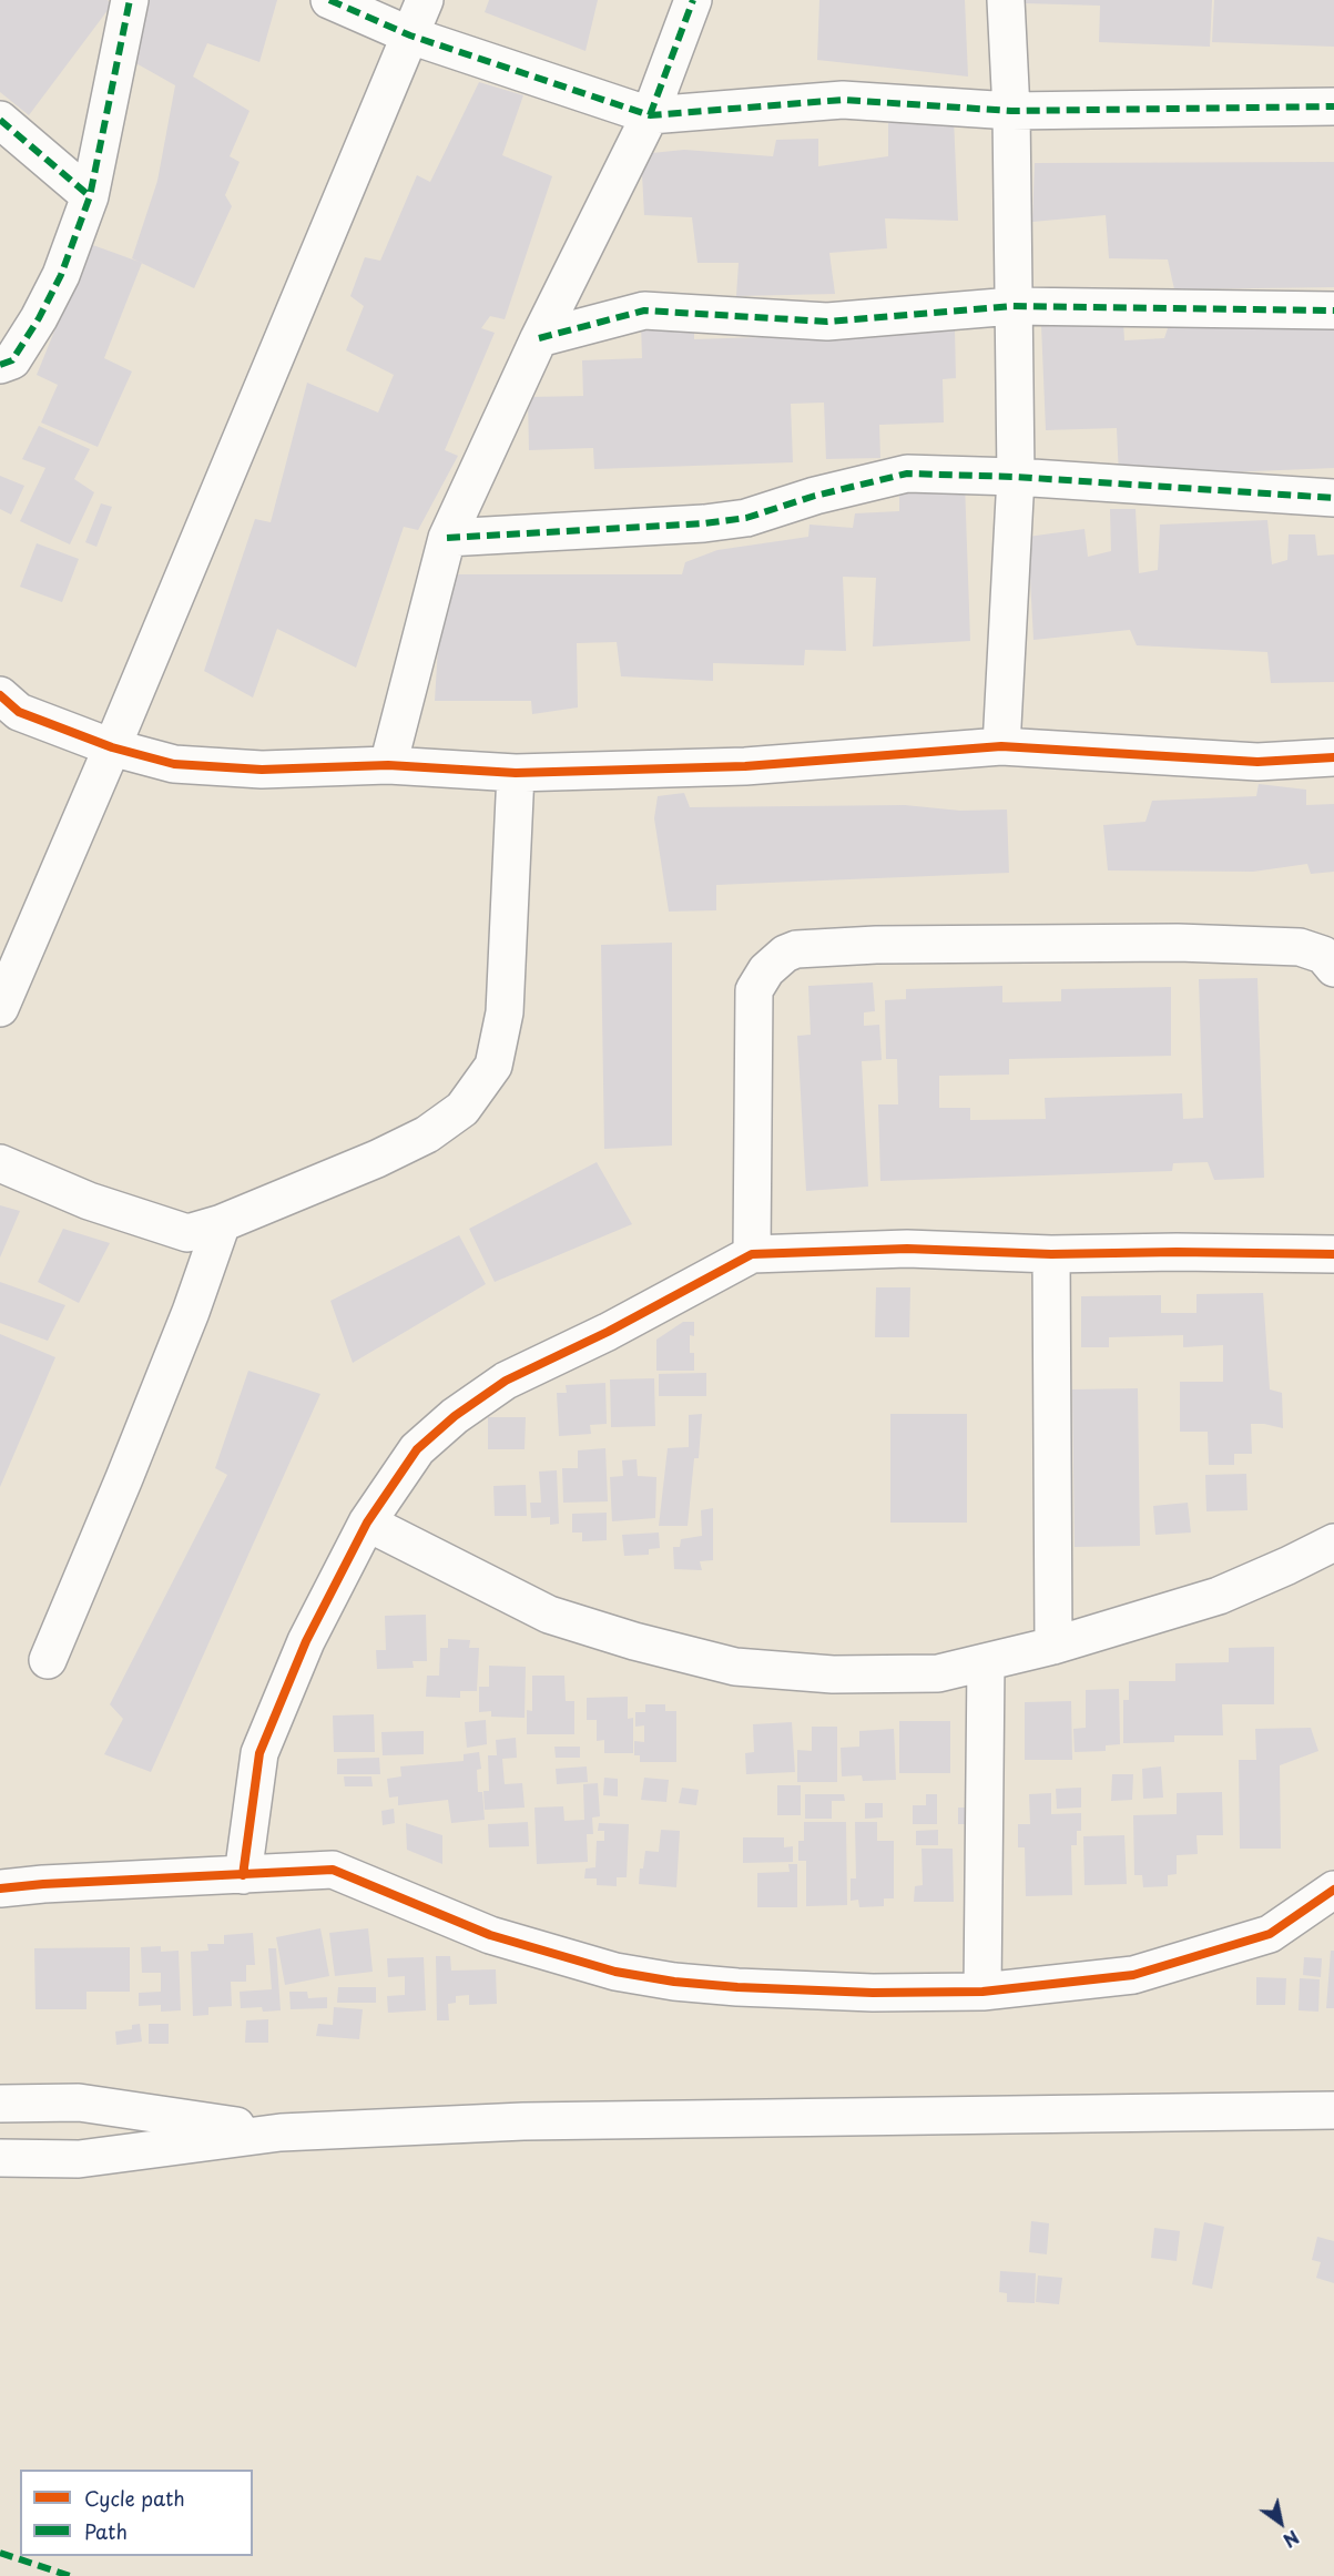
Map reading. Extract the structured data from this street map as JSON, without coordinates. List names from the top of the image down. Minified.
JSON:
{"legend":["Cycle path","Path"],"north":"bottom right"}
